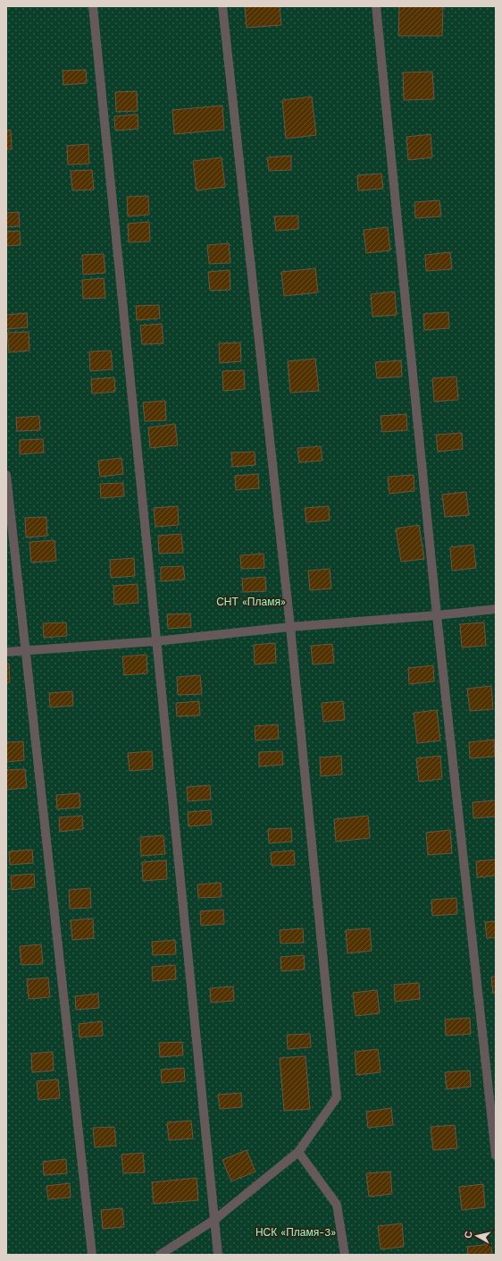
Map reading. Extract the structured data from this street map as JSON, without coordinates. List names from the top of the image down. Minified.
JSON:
{"parks":["СНТ «Пламя»","НСК «Пламя-3»"],"north":"left"}
